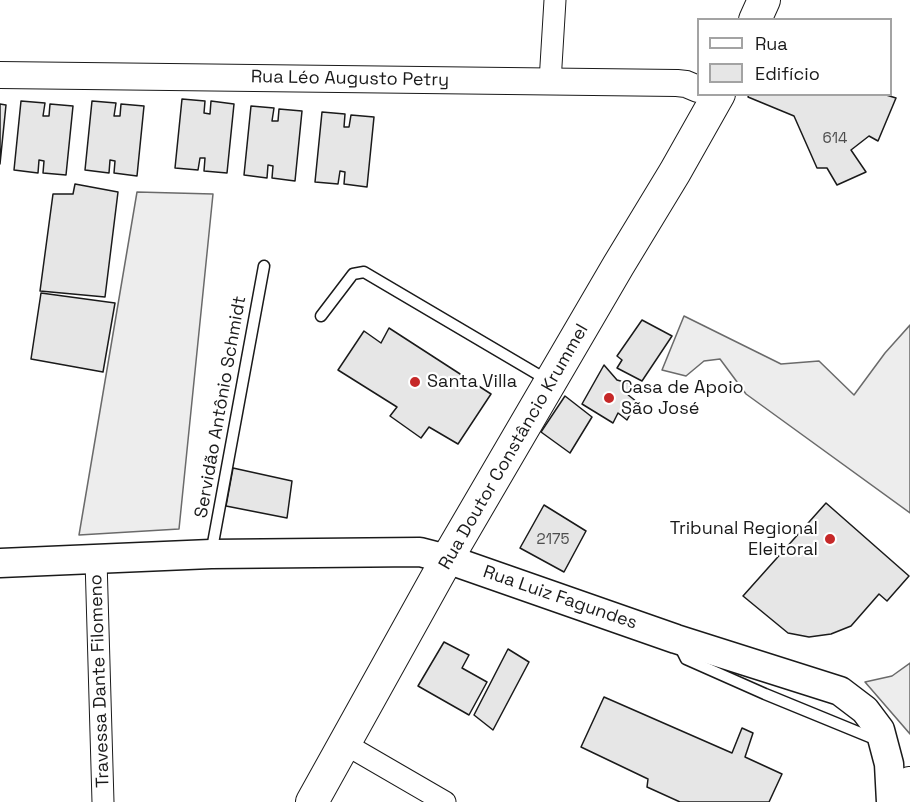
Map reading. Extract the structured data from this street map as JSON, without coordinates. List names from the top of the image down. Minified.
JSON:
{"streets":{"main road":["Rua Doutor Constâncio Krummel","Rua Luiz Fagundes"],"street":["Rua Léo Augusto Petry","Travessa Dante Filomeno"],"lane":["Servidão Antônio Schmidt"]},"crossings":[["Servidão Antônio Schmidt","Rua Luiz Fagundes"],["Rua Doutor Constâncio Krummel","Rua Luiz Fagundes"],["Rua Luiz Fagundes","Travessa Dante Filomeno"]],"places":["Santa Villa","Casa de Apoio São José","Tribunal Regional Eleitoral"],"house_numbers":["614","2175"],"legend":["Rua","Edifício"]}
